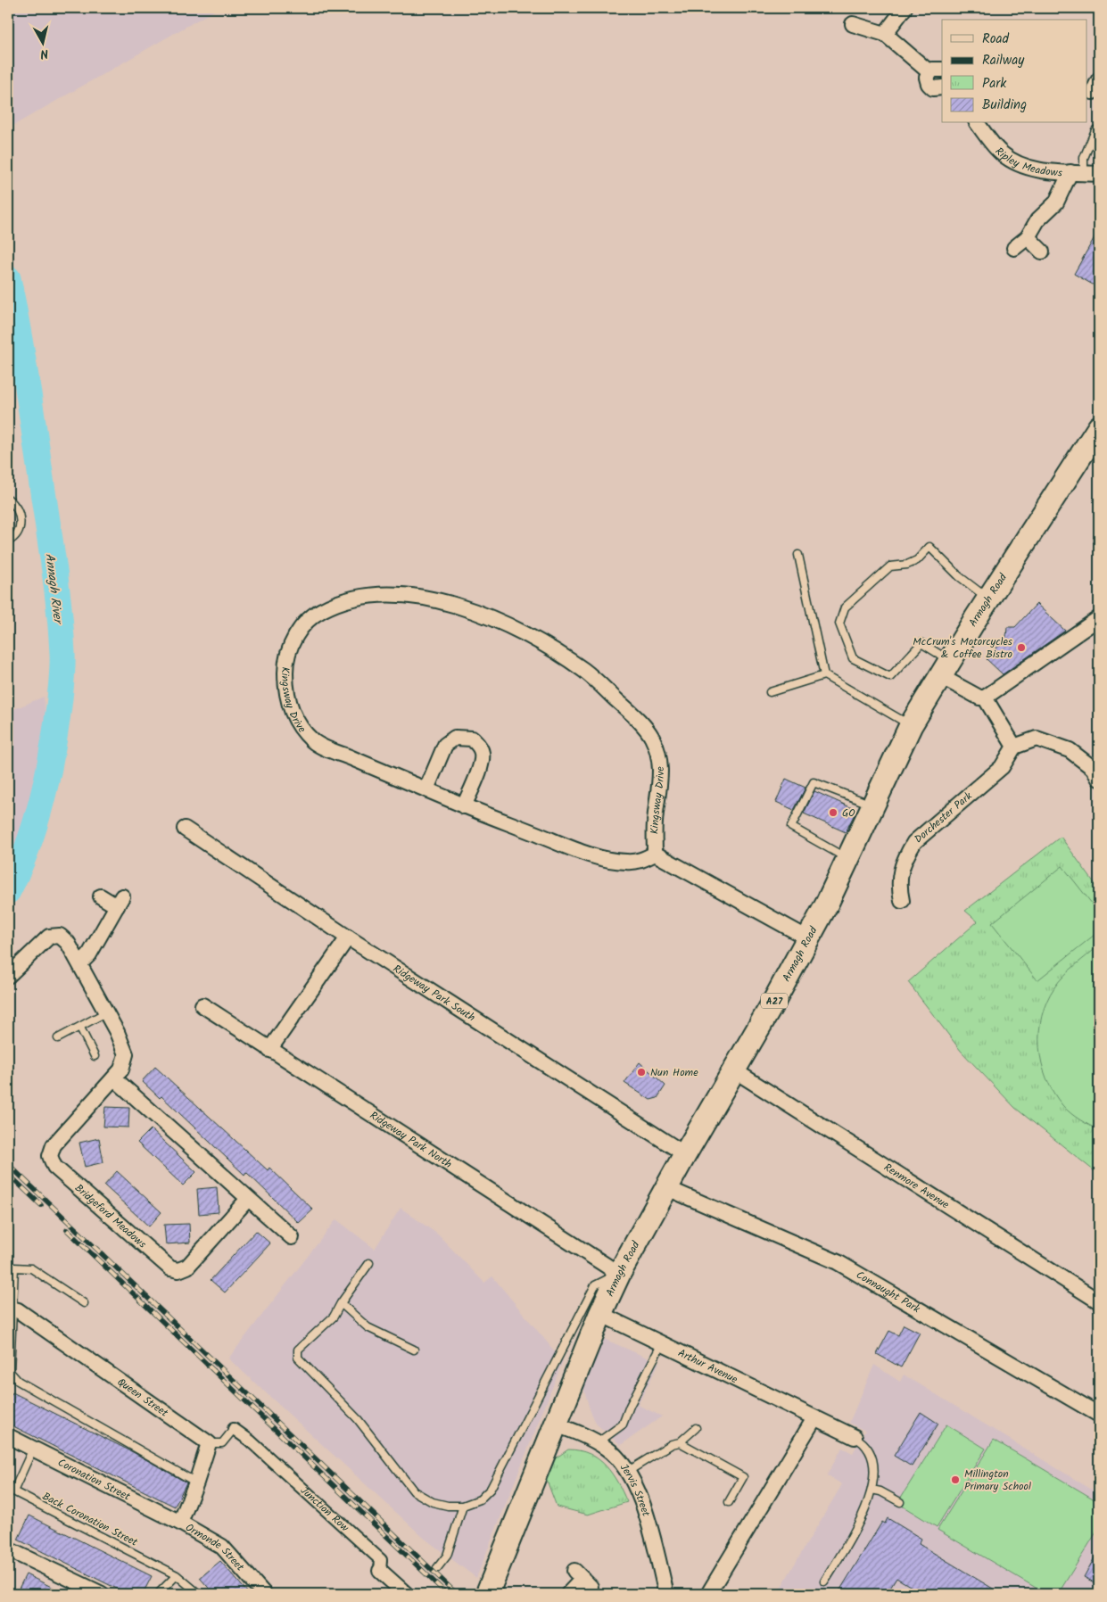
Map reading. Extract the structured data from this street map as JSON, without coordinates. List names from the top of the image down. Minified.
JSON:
{"streets":{"main road":["Armagh Road","A27"],"street":["Ripley Meadows","Kingsway Drive","Dorchester Park","Ridgeway Park South","Ridgeway Park North","Renmore Avenue","Bridgeford Meadows","Connaught Park","Arthur Avenue","Queen Street","Coronation Street","Jervis Street","Junction Row","Ormonde Street"],"lane":["Back Coronation Street"]},"crossings":[["Armagh Road","Ridgeway Park South"],["Armagh Road","Ridgeway Park North"],["Armagh Road","Renmore Avenue"],["Armagh Road","Connaught Park"],["Armagh Road","Arthur Avenue"],["Armagh Road","Jervis Street"],["Coronation Street","Back Coronation Street"],["Coronation Street","Ormonde Street"]],"water":["Annagh River"],"places":["McCrum's Motorcycles & Coffee Bistro","GO","Nun Home","Millington Primary School"],"legend":["Road","Railway","Park","Building"],"north":"bottom"}
